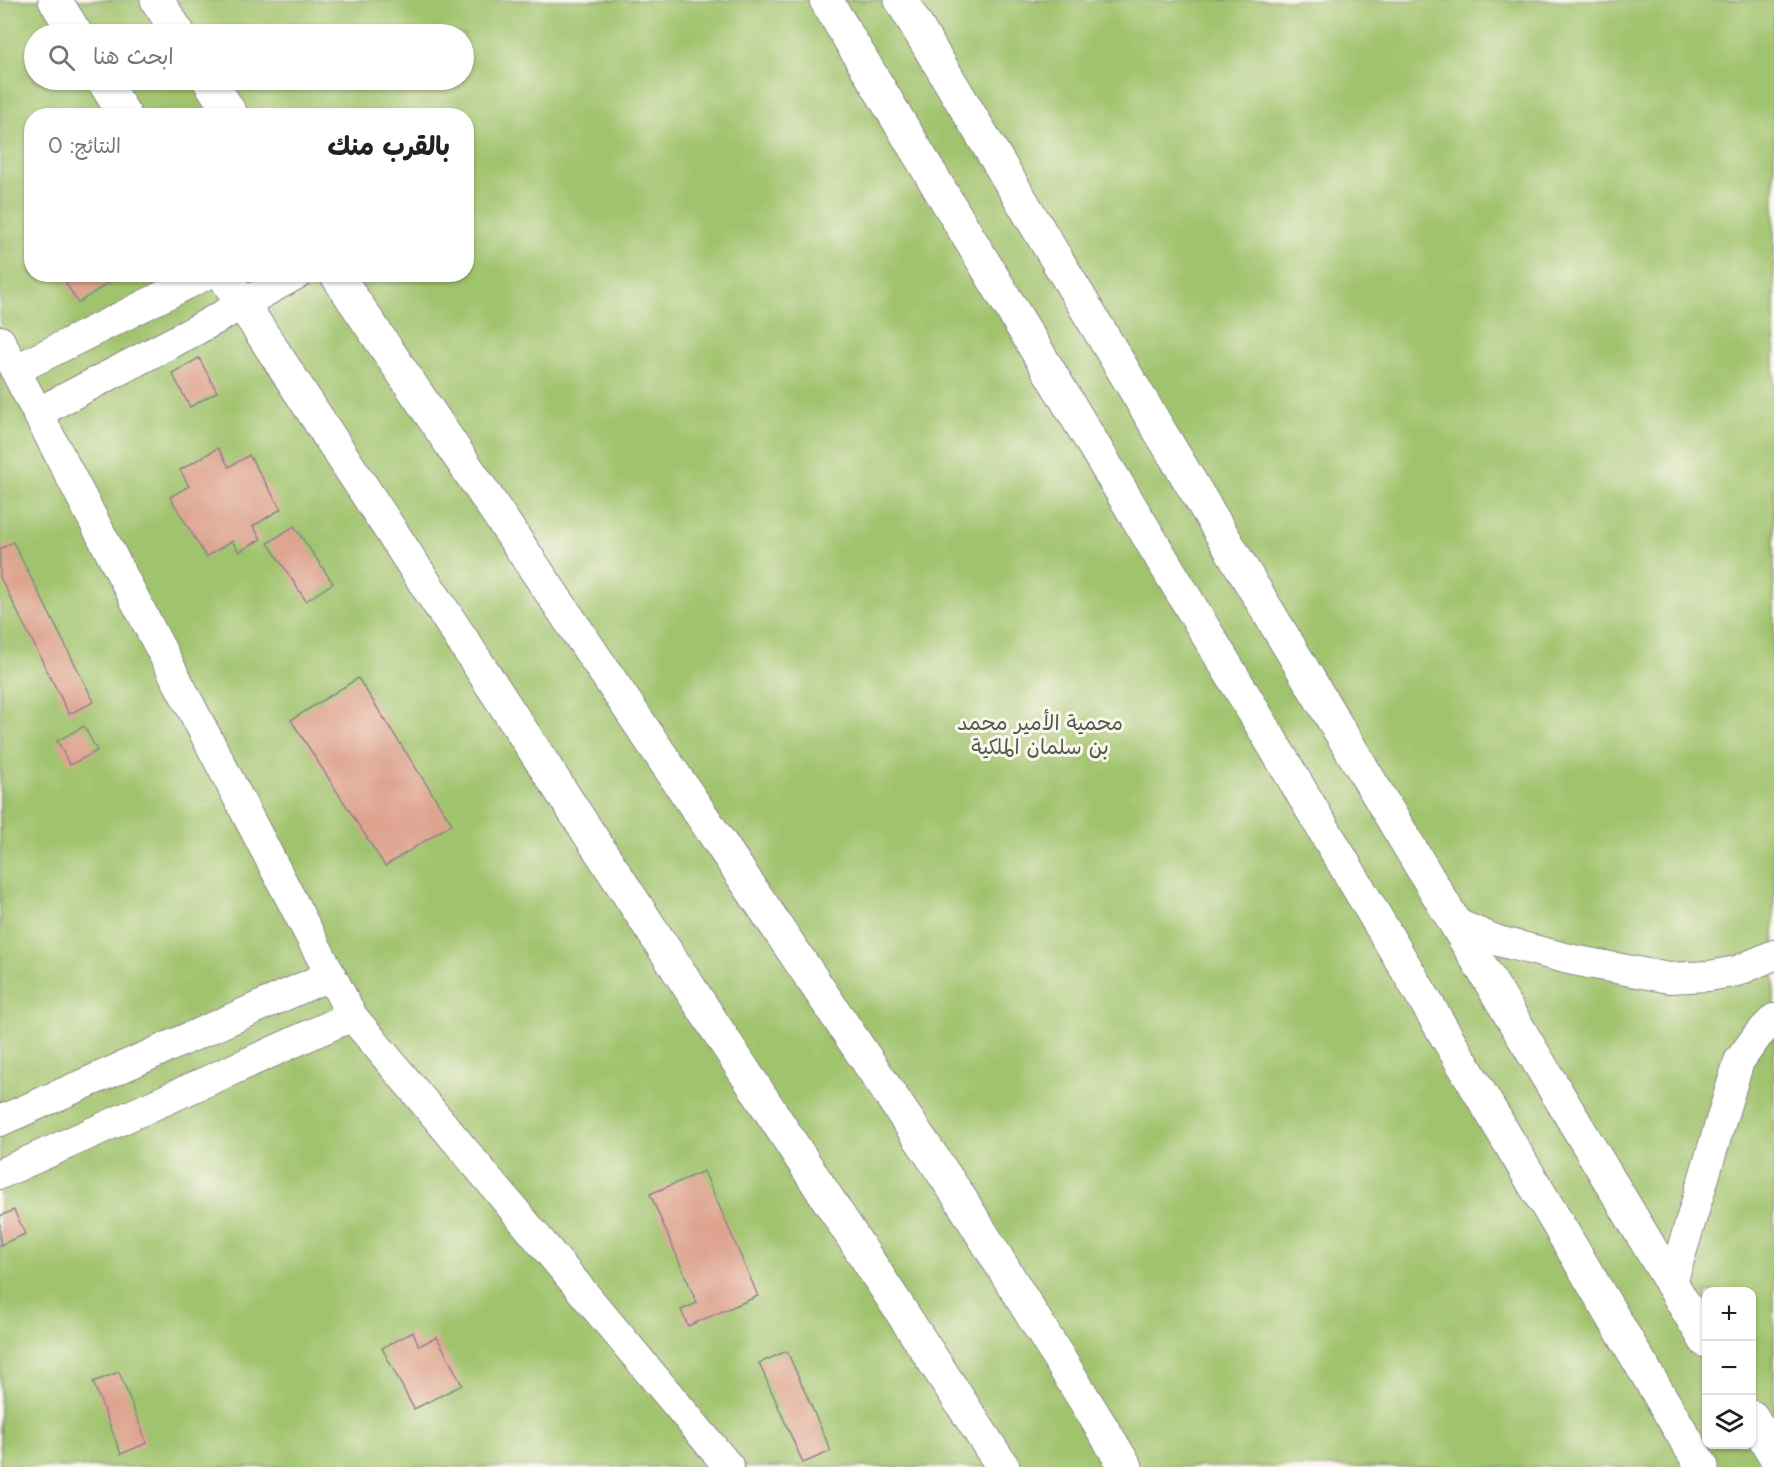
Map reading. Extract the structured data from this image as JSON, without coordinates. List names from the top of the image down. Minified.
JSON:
{"parks":["محمية الأمير محمد بن سلمان الملكية"],"page":{"search":"ابحث هنا","heading":["بالقرب منك","النتائج: 0"],"map_buttons":["+","−"]}}
